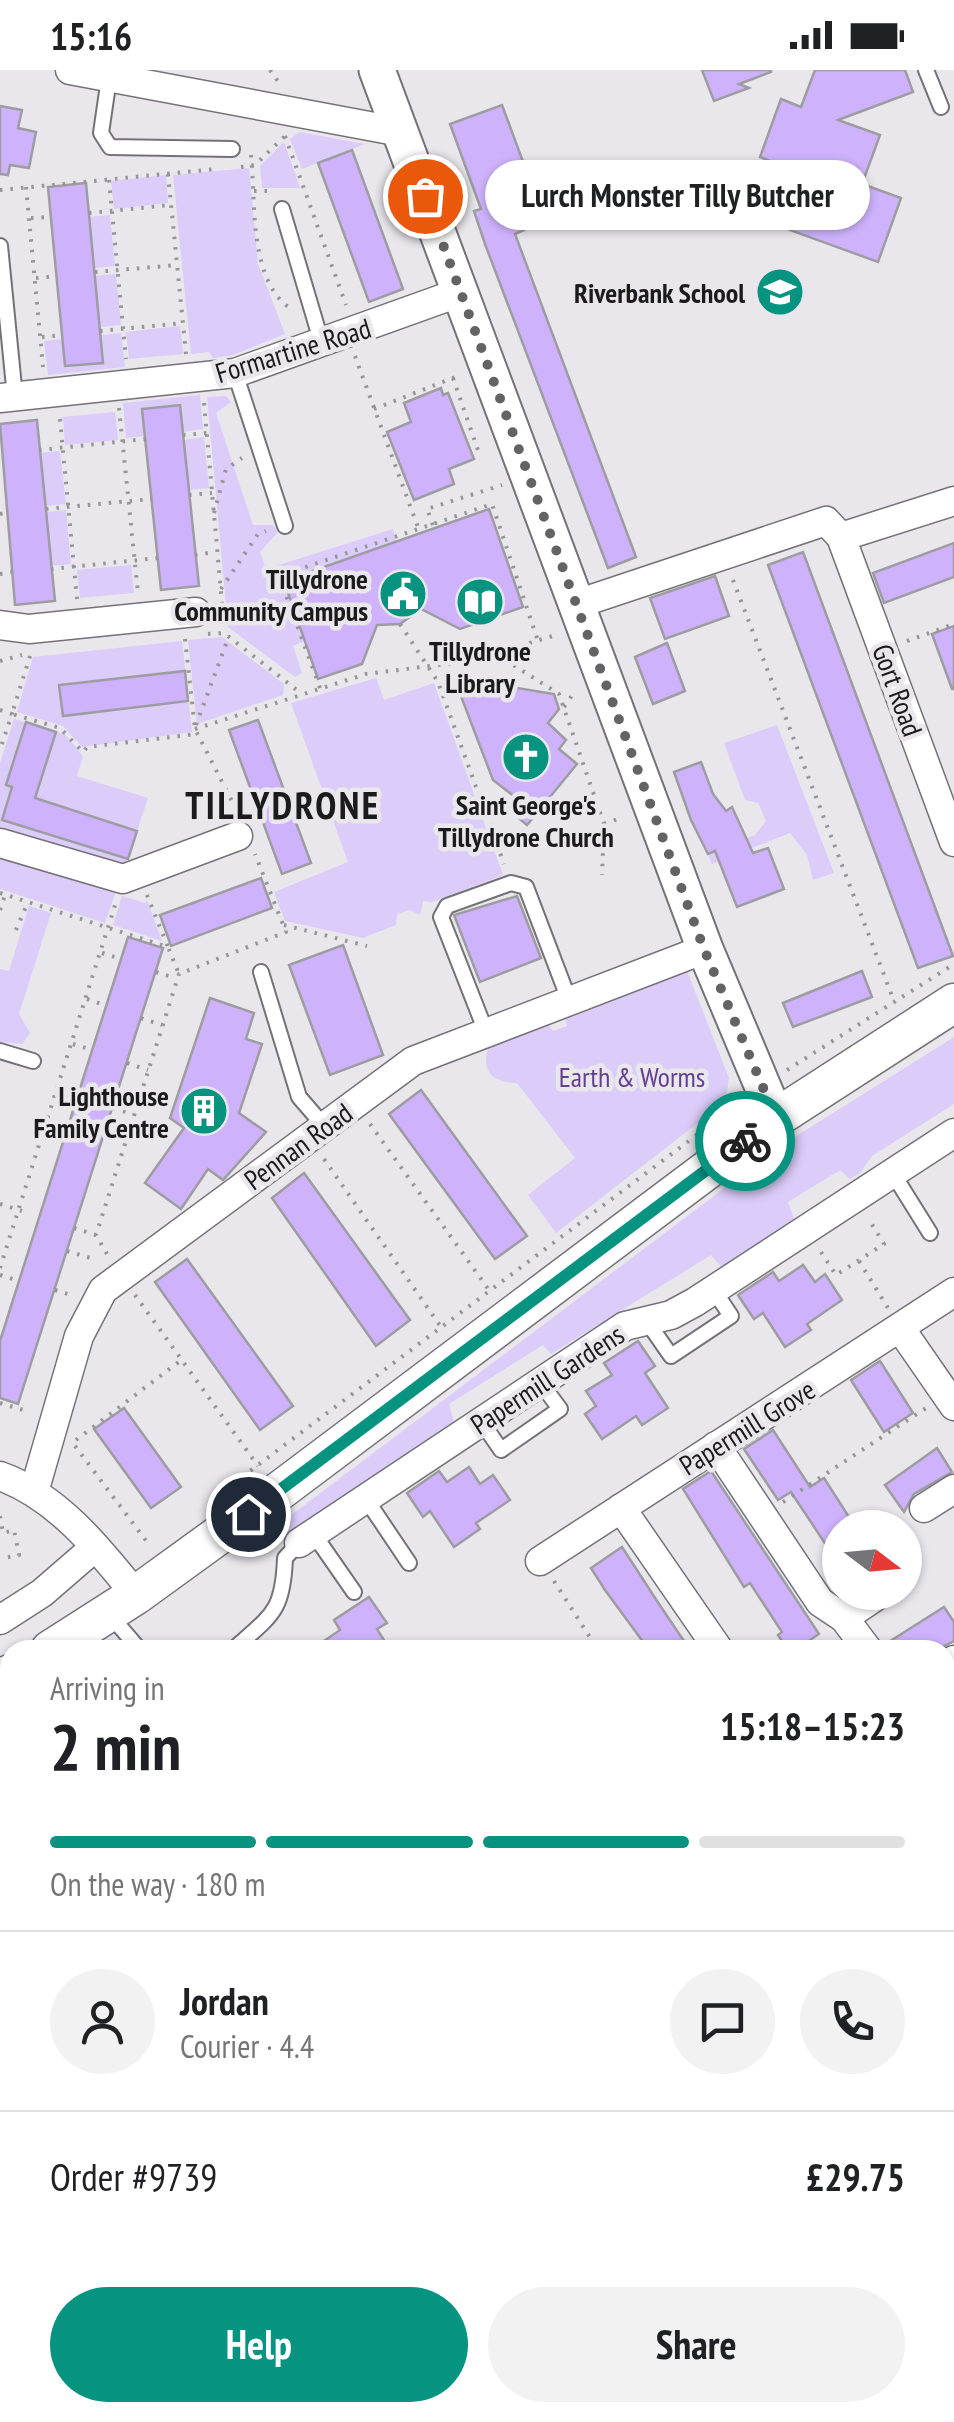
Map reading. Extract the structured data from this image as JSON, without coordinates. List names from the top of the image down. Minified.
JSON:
{"streets":{"street":["Formartine Road","Gort Road","Pennan Road","Papermill Gardens","Papermill Grove"]},"districts":["TILLYDRONE"],"parks":["Earth & Worms"],"places":{"other":["Lurch Monster Tilly Butcher"],"school or university":["Riverbank School"],"public building":["Tillydrone Community Campus"],"library":["Tillydrone Library"],"church":["Saint George's Tillydrone Church"],"building":["Lighthouse Family Centre"]},"north":"right","page":{"status":"15:16","bubble":"Lurch Monster Tilly Butcher","heading":["2 min","Arriving in","15:18–15:23"],"panel":["Jordan","Courier · 4.4","Order #9739","£29.75"],"bar":"On the way · 180 m","buttons":["Help","Share"]}}
